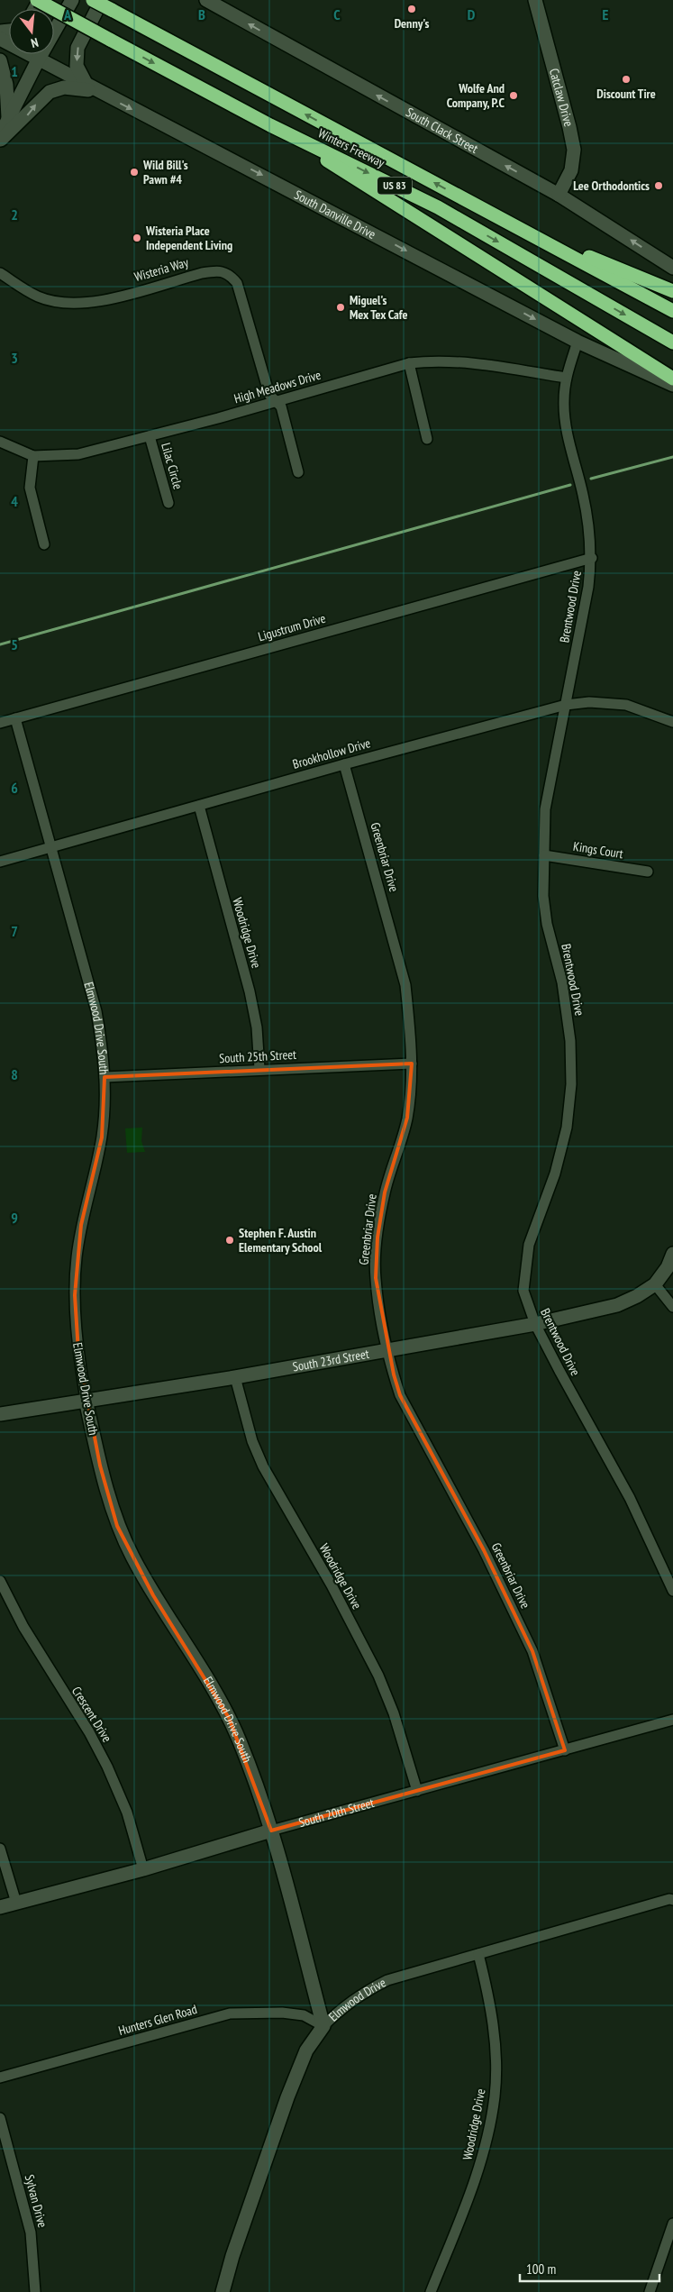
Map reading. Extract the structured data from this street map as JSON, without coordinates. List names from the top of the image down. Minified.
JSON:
{"streets":{"highway":["Winters Freeway","US 83"],"street":["Catclaw Drive","South Clack Street","South Danville Drive","Wisteria Way","High Meadows Drive","Lilac Circle","Brentwood Drive","Ligustrum Drive","Brookhollow Drive","Kings Court","Greenbriar Drive","Woodridge Drive","Elmwood Drive South","South 25th Street","South 23rd Street","Crescent Drive","South 20th Street","Elmwood Drive","Hunters Glen Road","Sylvan Drive"]},"crossings":[["Catclaw Drive","South Clack Street"],["South Danville Drive","Brentwood Drive"],["Wisteria Way","High Meadows Drive"],["High Meadows Drive","Lilac Circle"],["High Meadows Drive","Brentwood Drive"],["Brentwood Drive","Ligustrum Drive"],["Brentwood Drive","Brookhollow Drive"],["Brentwood Drive","Kings Court"],["Brentwood Drive","South 23rd Street"],["Ligustrum Drive","Elmwood Drive South"],["Brookhollow Drive","Greenbriar Drive"],["Brookhollow Drive","Woodridge Drive"],["Brookhollow Drive","Elmwood Drive South"],["Greenbriar Drive","South 25th Street"],["Greenbriar Drive","South 23rd Street"],["Greenbriar Drive","South 20th Street"],["Woodridge Drive","South 25th Street"],["Woodridge Drive","South 23rd Street"],["Woodridge Drive","South 20th Street"],["Woodridge Drive","Elmwood Drive"],["Elmwood Drive South","South 25th Street"],["Elmwood Drive South","South 23rd Street"],["Elmwood Drive South","South 20th Street"],["Elmwood Drive South","Elmwood Drive"],["Elmwood Drive South","Hunters Glen Road"],["Crescent Drive","South 20th Street"],["Elmwood Drive","Hunters Glen Road"]],"one_way":["South Clack Street","South Danville Drive"],"places":["Denny's","Discount Tire","Wolfe And Company, P.C","Wild Bill's Pawn #4","Lee Orthodontics","Wisteria Place Independent Living","Miguel's Mex Tex Cafe","Stephen F. Austin Elementary School"],"scale_bar":"100 m","north":"bottom","grid":{"columns":["A","B","C","D","E"],"rows":["1","2","3","4","5","6","7","8","9"]}}
